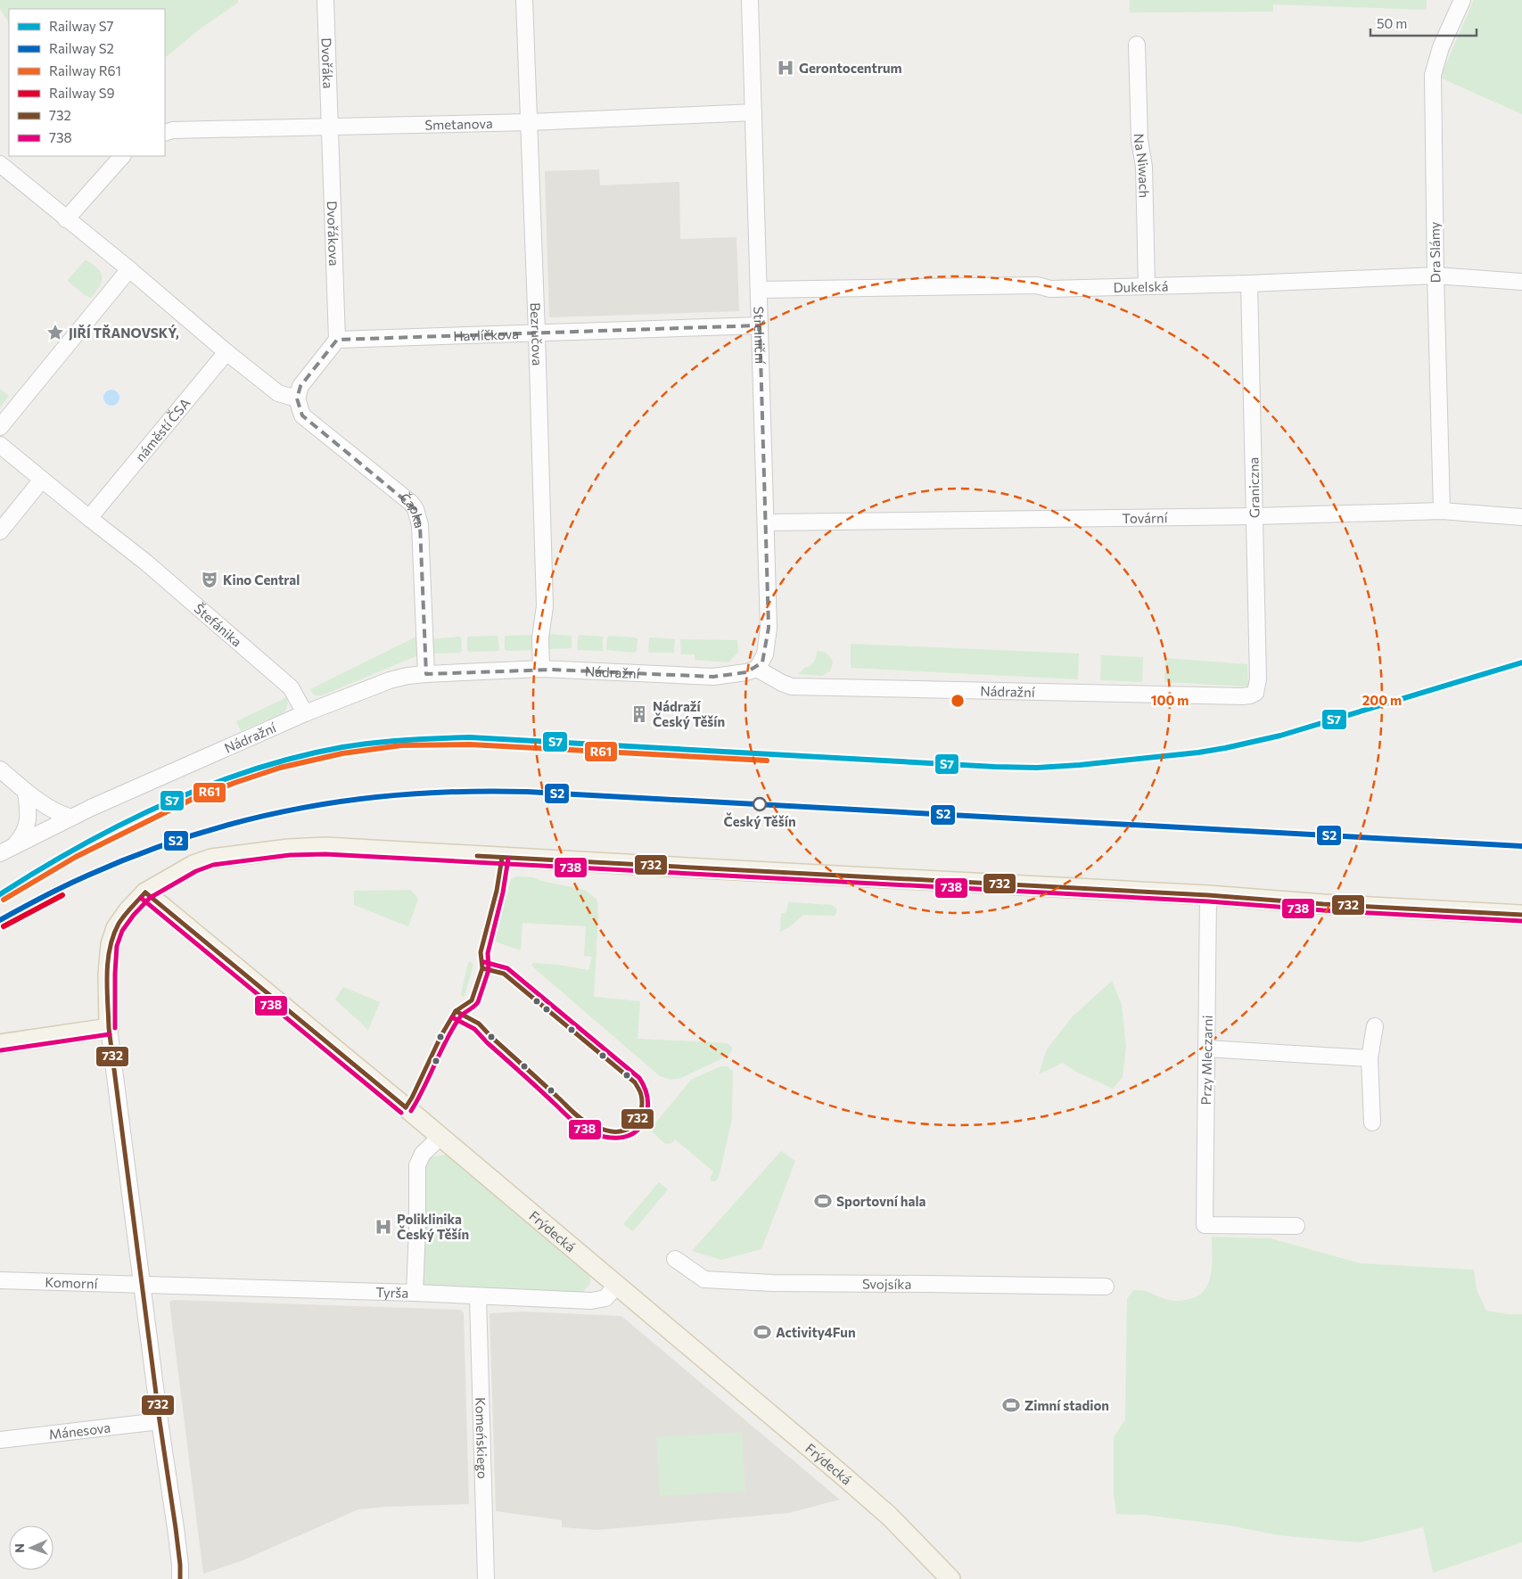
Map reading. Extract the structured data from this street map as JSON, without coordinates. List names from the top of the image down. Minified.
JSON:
{"streets":{"main road":["Frýdecká"],"street":["Dvořáka","Smetanova","Na Niwach","Dvořákova","Dra Slámy","Dukelská","Havlíčkova","Bezručova","Střelniční","náměstí ČSA","Graniczna","Čapka","Tovární","Štefánika","Nádražní","Przy Mleczarni","Komorní","Svojsíka","Tyrša","Mánesova","Komeńskiego"]},"crossings":[["Dvořáka","Smetanova"],["Dvořáka","Dvořákova"],["Smetanova","Dvořákova"],["Smetanova","Bezručova"],["Smetanova","Střelniční"],["Na Niwach","Dukelská"],["Dvořákova","Havlíčkova"],["Dra Slámy","Dukelská"],["Dra Slámy","Tovární"],["Dukelská","Střelniční"],["Dukelská","Graniczna"],["Havlíčkova","Bezručova"],["Havlíčkova","Střelniční"],["Bezručova","Nádražní"],["Střelniční","Tovární"],["Střelniční","Nádražní"],["náměstí ČSA","Štefánika"],["Graniczna","Tovární"],["Graniczna","Nádražní"],["Čapka","Nádražní"],["Štefánika","Nádražní"],["Frýdecká","Tyrša"],["Komorní","Tyrša"],["Tyrša","Komeńskiego"]],"places":{"hospital":["Gerontocentrum","Poliklinika Český Těšín"],"place":["JIŘÍ TŘANOVSKÝ,"],"theatre":["Kino Central"],"building":["Nádraží Český Těšín"],"other":["Český Těšín"],"sports":["Sportovní hala","Activity4Fun","Zimní stadion"]},"lines":["rail line S7","rail line R61","rail line S2","transit line 738","transit line 732","rail line S9"],"legend":["Railway S7","Railway S2","Railway R61","Railway S9","732","738"],"scale_bar":"50 m","north":"left","rings":["100 m","200 m"]}
